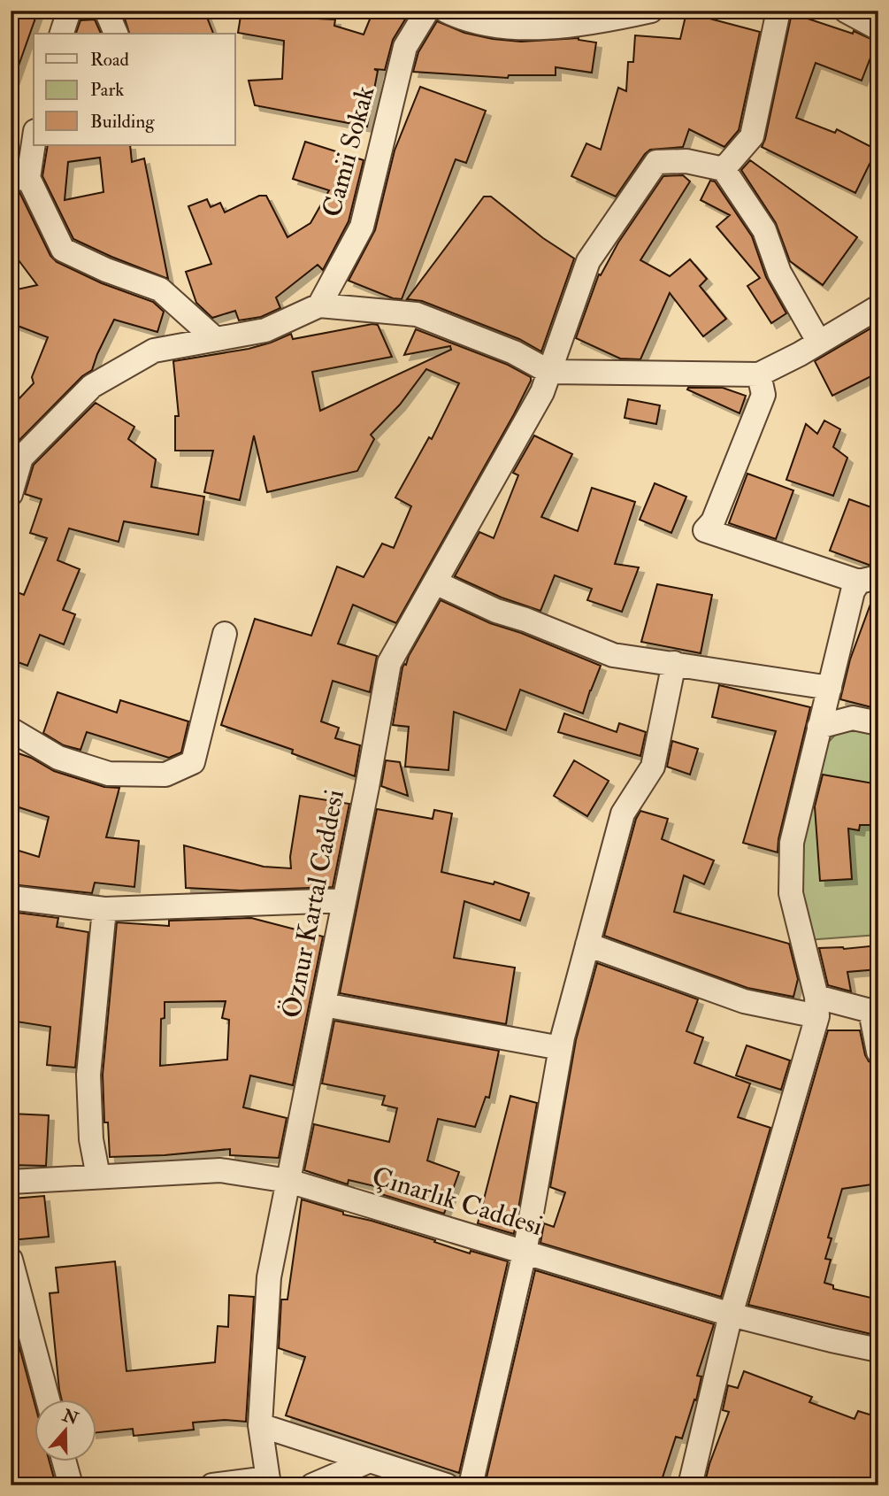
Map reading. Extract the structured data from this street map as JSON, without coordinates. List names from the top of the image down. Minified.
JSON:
{"streets":{"street":["Camii Sokak","Öznur Kartal Caddesi","Çınarlık Caddesi"]},"crossings":[["Öznur Kartal Caddesi","Çınarlık Caddesi"]],"legend":["Road","Park","Building"],"north":"top"}
